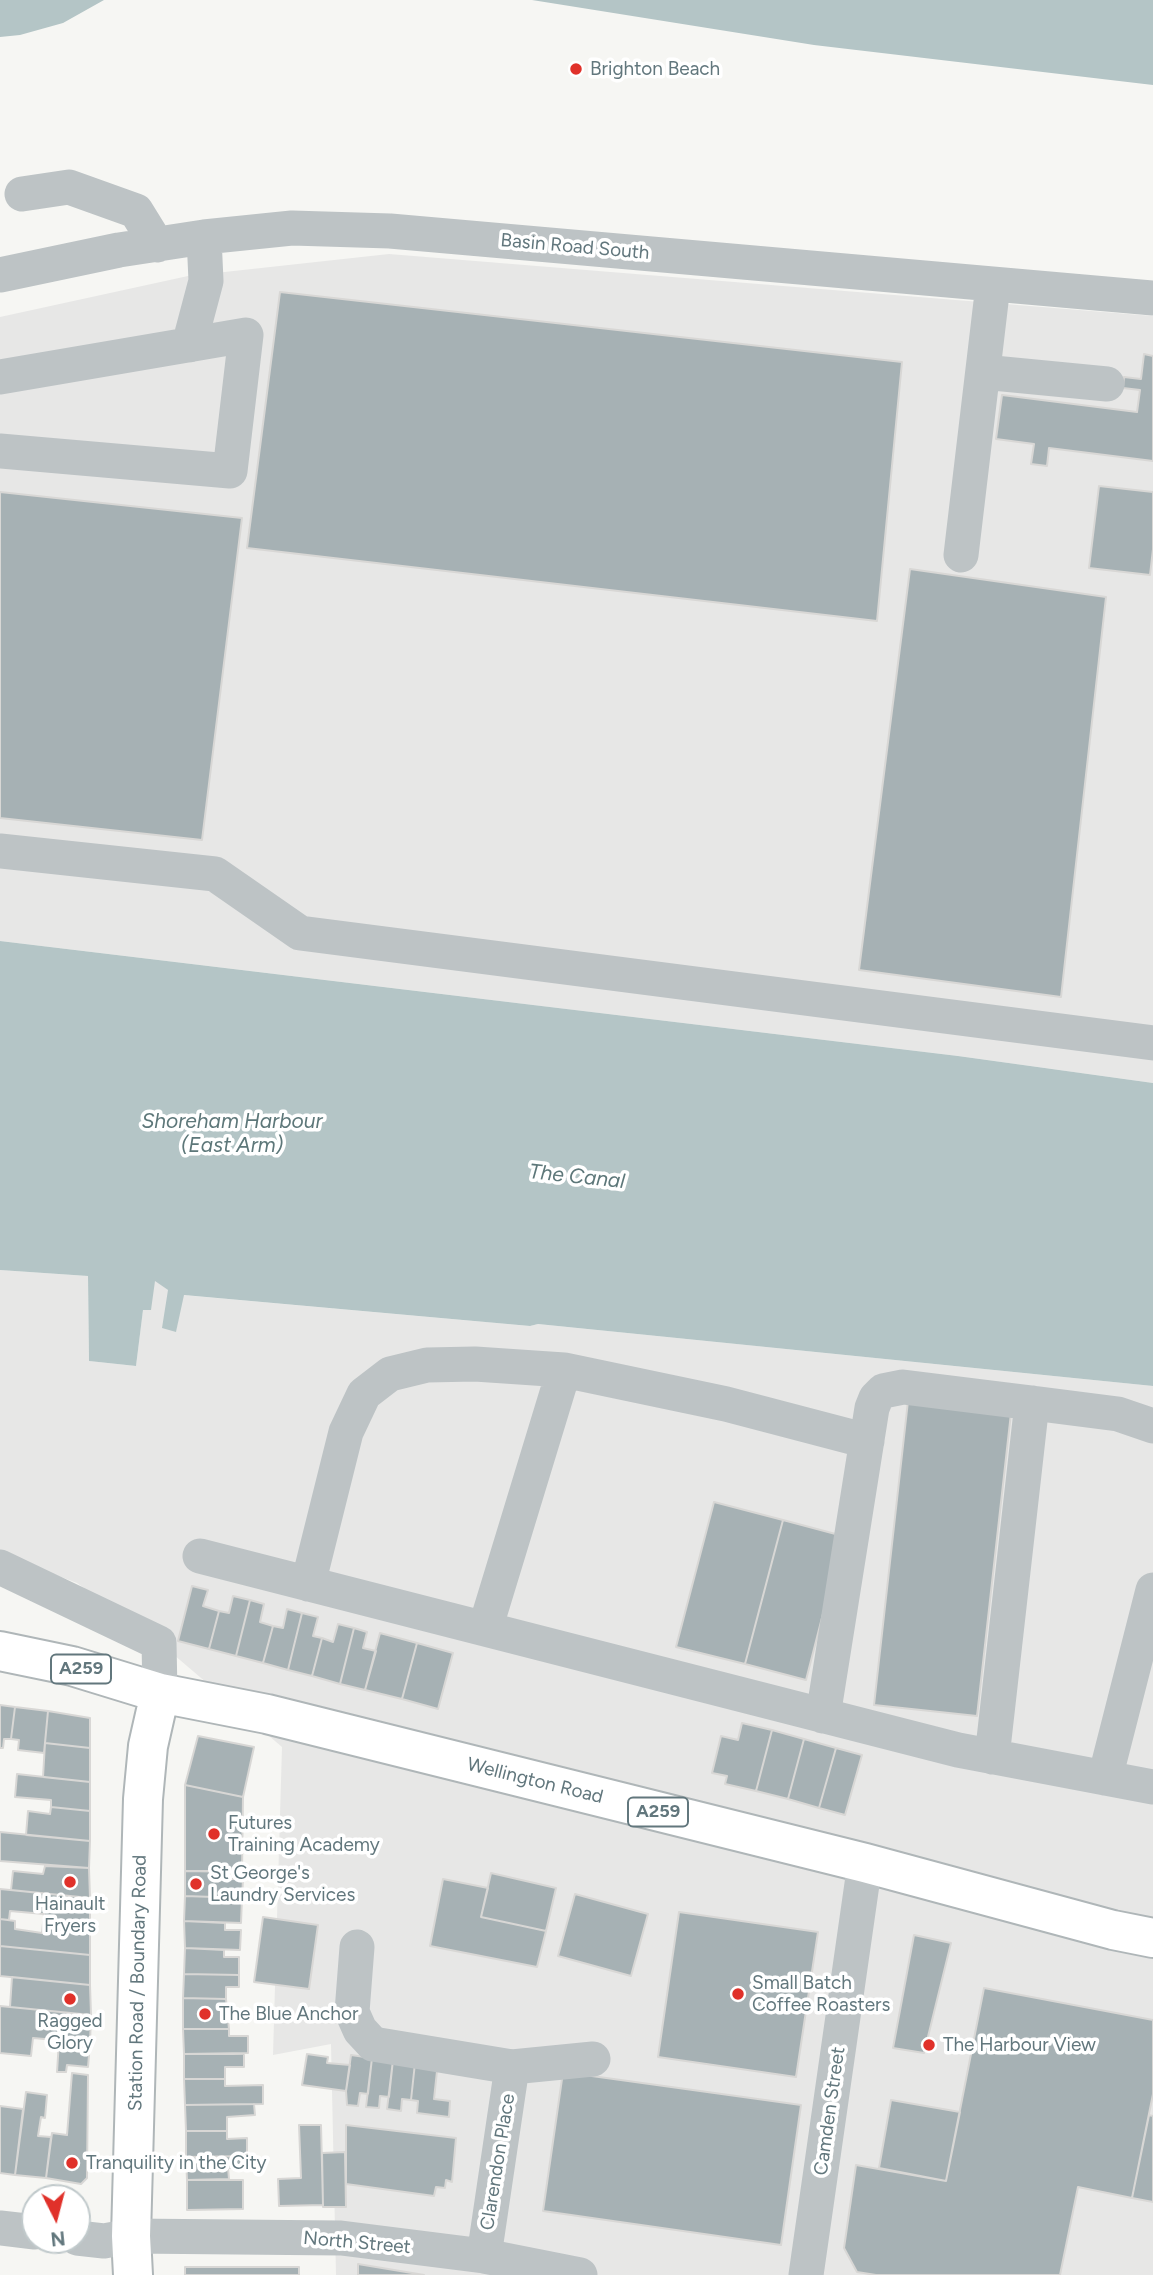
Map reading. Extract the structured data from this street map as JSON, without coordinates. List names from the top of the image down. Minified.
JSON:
{"streets":{"main road":["A259","Wellington Road","Station Road / Boundary Road"],"street":["Basin Road South","Camden Street","Clarendon Place","North Street"]},"crossings":[["A259","Wellington Road"],["A259","Station Road / Boundary Road"],["Wellington Road","Station Road / Boundary Road"],["Wellington Road","Camden Street"],["Station Road / Boundary Road","North Street"],["Clarendon Place","North Street"]],"water":["Shoreham Harbour (East Arm)","The Canal"],"places":["Brighton Beach","Futures Training Academy","Hainault Fryers","St George's Laundry Services","Small Batch Coffee Roasters","Ragged Glory","The Blue Anchor","The Harbour View","Tranquility in the City"],"north":"bottom"}
